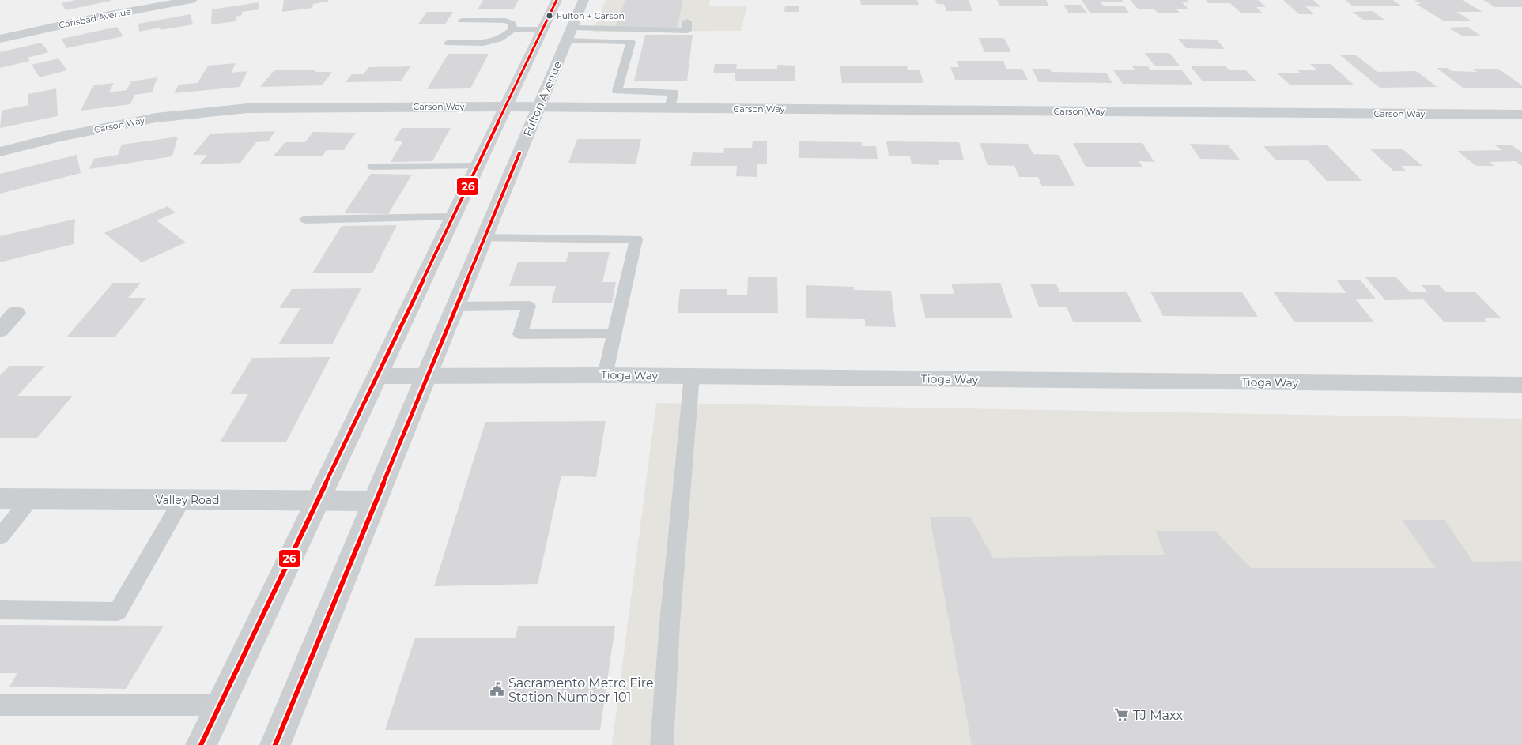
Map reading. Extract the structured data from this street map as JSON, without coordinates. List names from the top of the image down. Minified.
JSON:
{"streets":{"main road":["Fulton Avenue"],"street":["Carlsbad Avenue","Carson Way","Tioga Way","Valley Road"]},"crossings":[["Fulton Avenue","Carson Way"],["Fulton Avenue","Tioga Way"],["Fulton Avenue","Valley Road"]],"places":{"other":["Fulton + Carson"],"public building":["Sacramento Metro Fire Station Number 101"],"supermarket":["TJ Maxx"]},"lines":["transit line 26"]}
